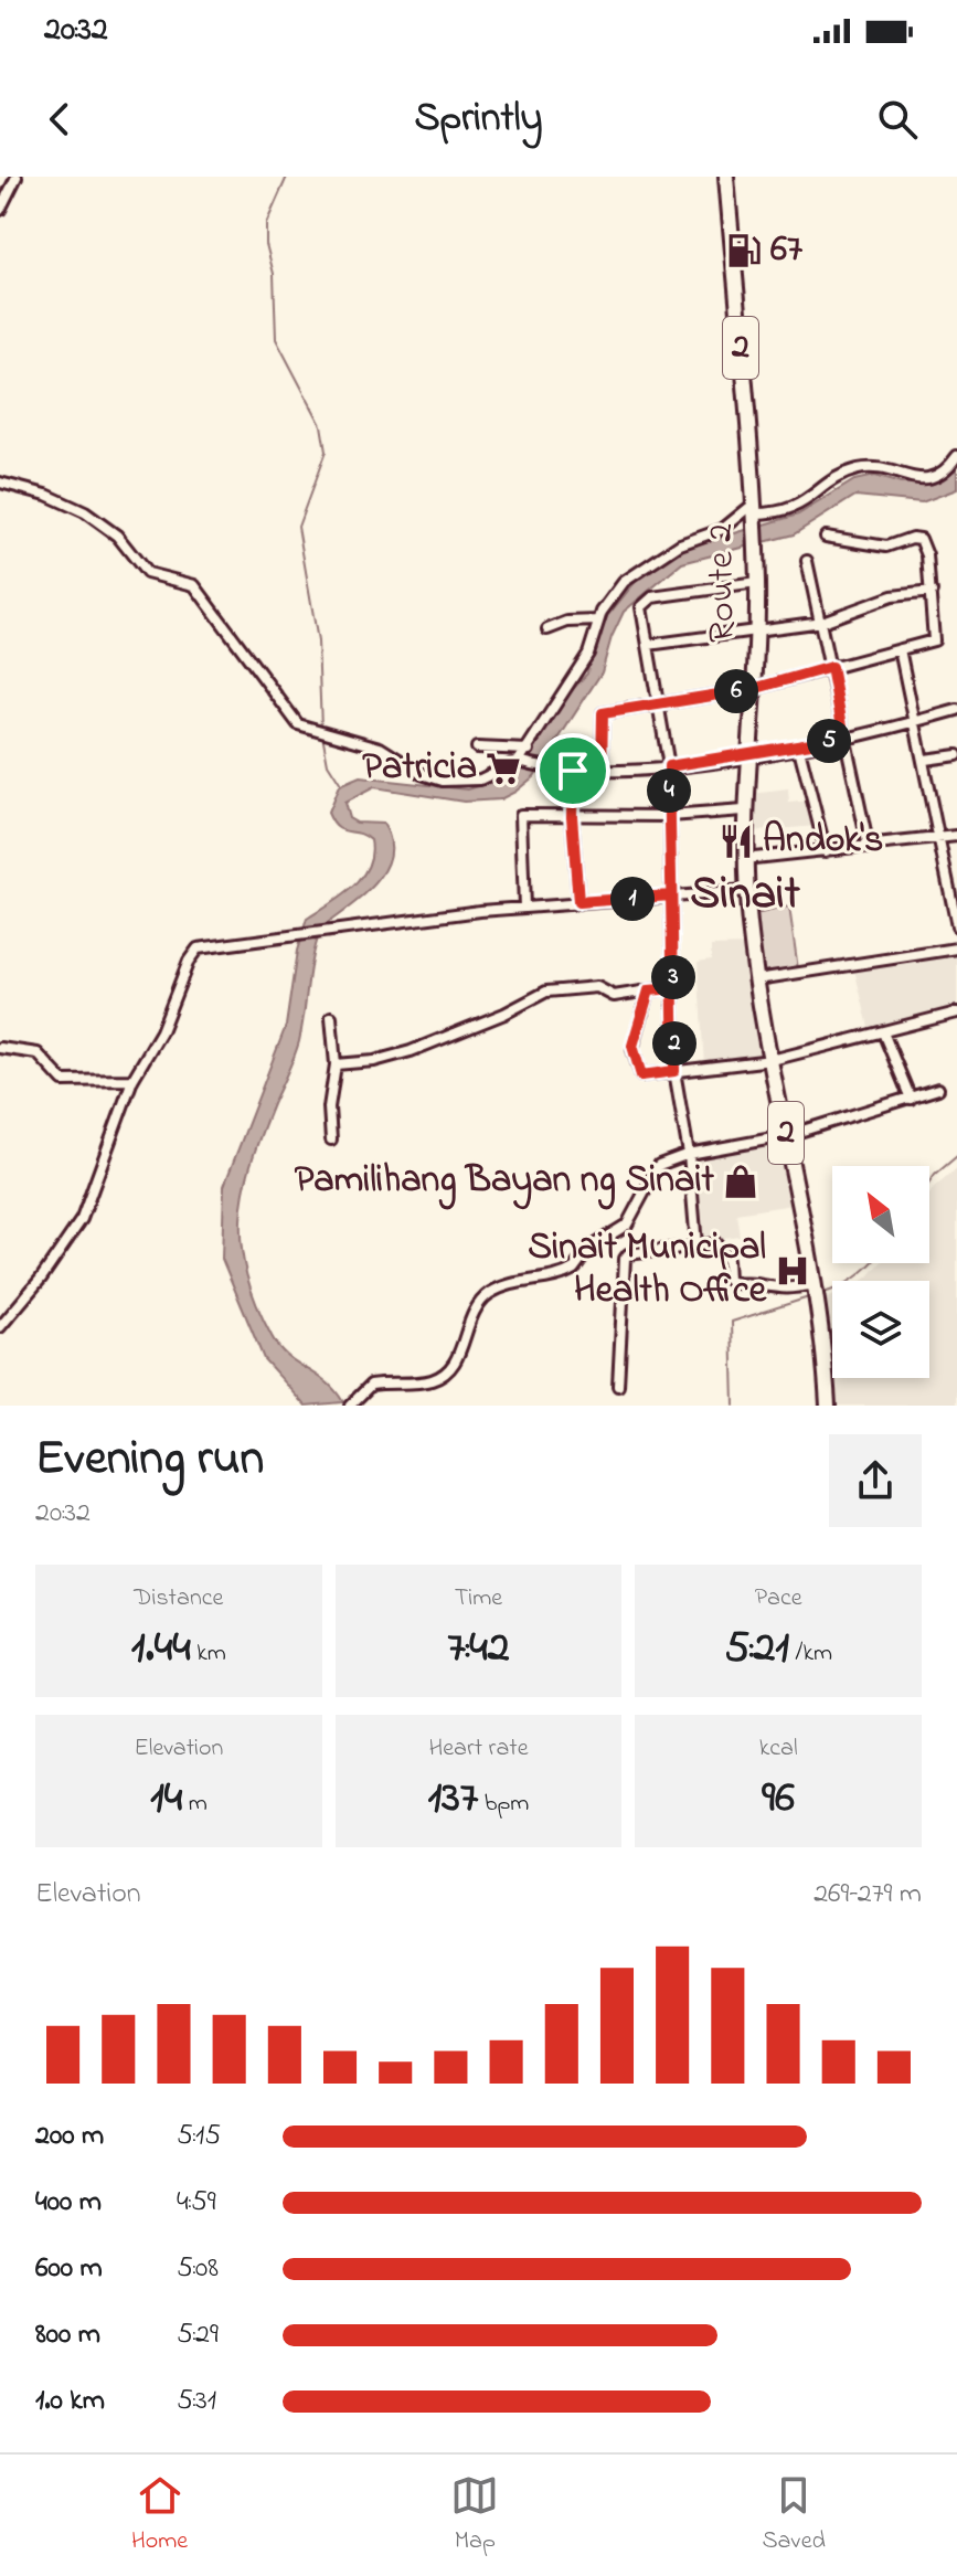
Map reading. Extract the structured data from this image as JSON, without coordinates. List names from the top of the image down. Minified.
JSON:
{"streets":{"highway":["2","Route 2"]},"districts":["Sinait"],"places":{"fuel station":["67"],"supermarket":["Patricia"],"restaurant":["Andok's"],"shop":["Pamilihang Bayan ng Sinait"],"hospital":["Sinait Municipal Health Office"]},"north":"top left","page":{"status":"20:32","header":"Sprintly","pins":["6","5","4","1","3","2"],"heading":["Evening run","20:32"],"stats":[["Distance","1.44 km"],["Time","7:42"],["Pace","5:21 /km"],["Elevation","14 m"],["Heart rate","137 bpm"],["kcal","96"]],"chart":["Elevation","269–279 m"],"list":[{"name":"200 m","note":"5:15"},{"name":"400 m","note":"4:59"},{"name":"600 m","note":"5:08"},{"name":"800 m","note":"5:29"},{"name":"1.0 km","note":"5:31"}],"tabs":["Home","Map","Saved"]}}
